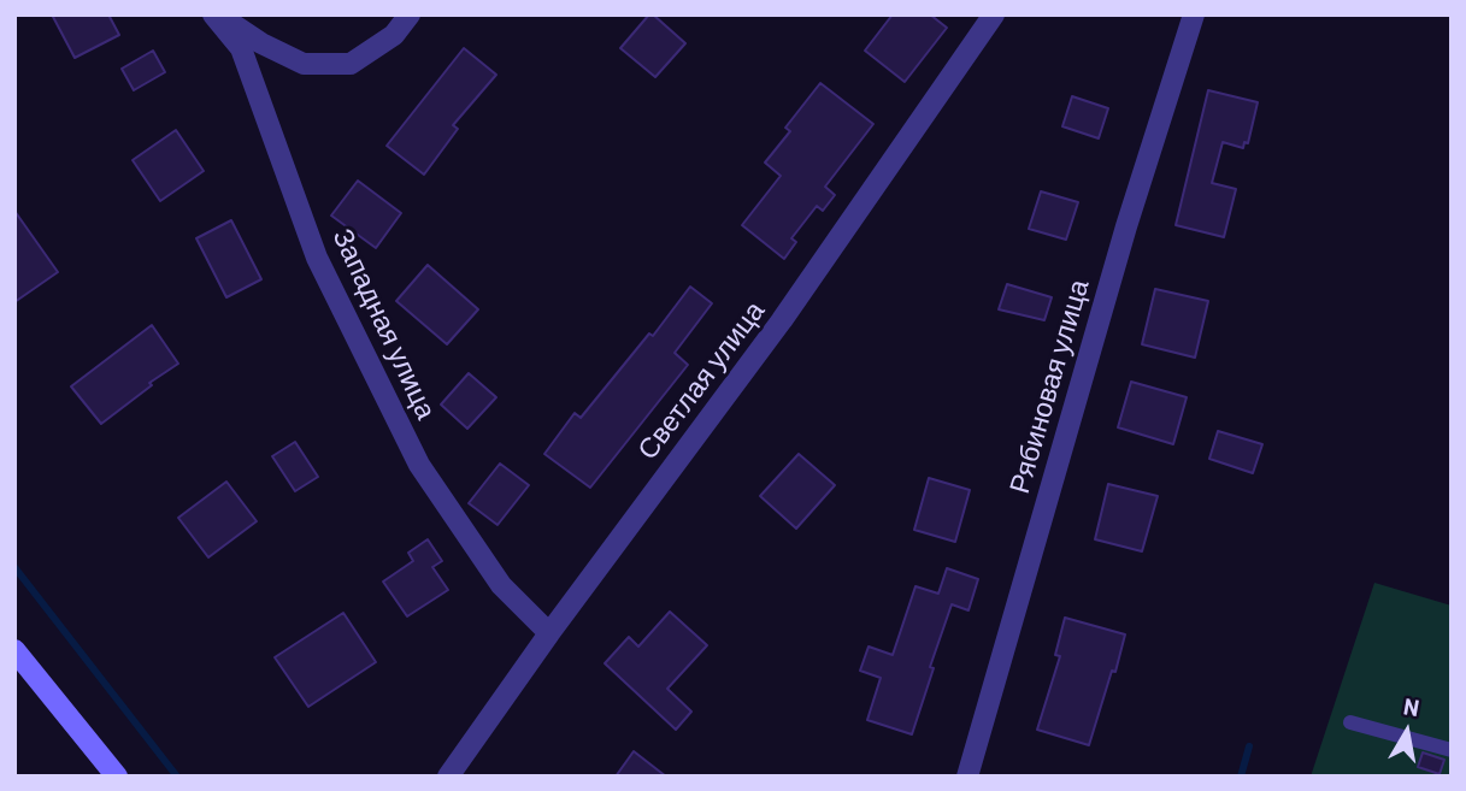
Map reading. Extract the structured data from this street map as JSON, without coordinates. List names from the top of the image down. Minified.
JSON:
{"streets":{"street":["Западная улица","Светлая улица","Рябиновая улица"]},"crossings":[["Западная улица","Светлая улица"]],"north":"top"}
